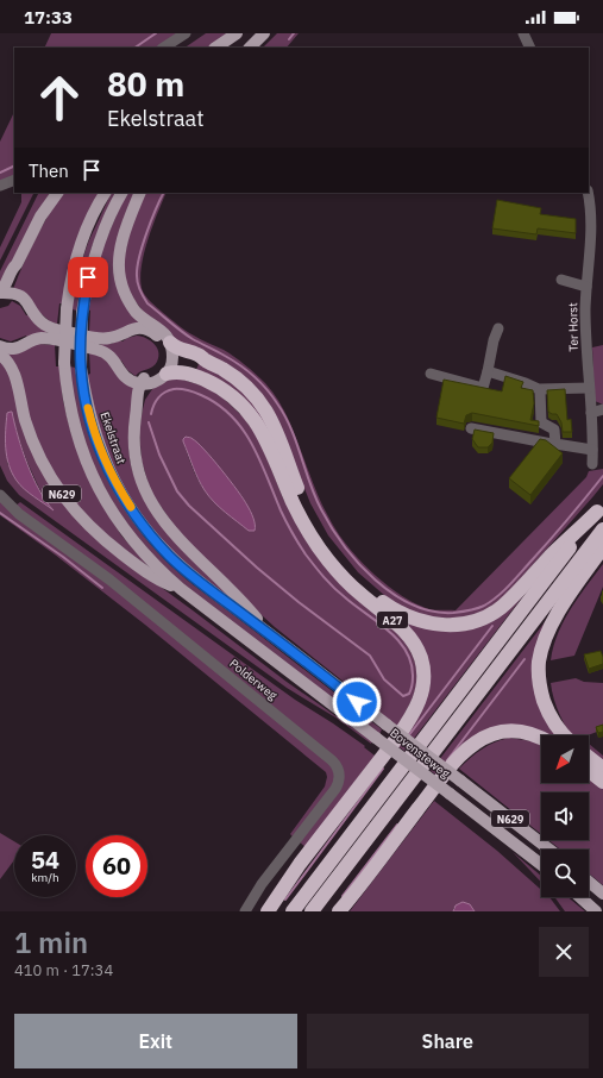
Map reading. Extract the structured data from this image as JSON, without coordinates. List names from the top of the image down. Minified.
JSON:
{"streets":{"highway":["A27"],"main road":["Ekelstraat","N629","Bovensteweg"],"street":["Ter Horst","Polderweg"]},"crossings":[["Ekelstraat","N629"],["Ekelstraat","Bovensteweg"],["N629","Bovensteweg"]],"north":"bottom left","page":{"status":"17:33","turn":["80 m","Ekelstraat"],"then":"Then","speed":"54 km/h","limit":"60","heading":["1 min","410 m · 17:34"],"buttons":["Exit","Share"]}}
